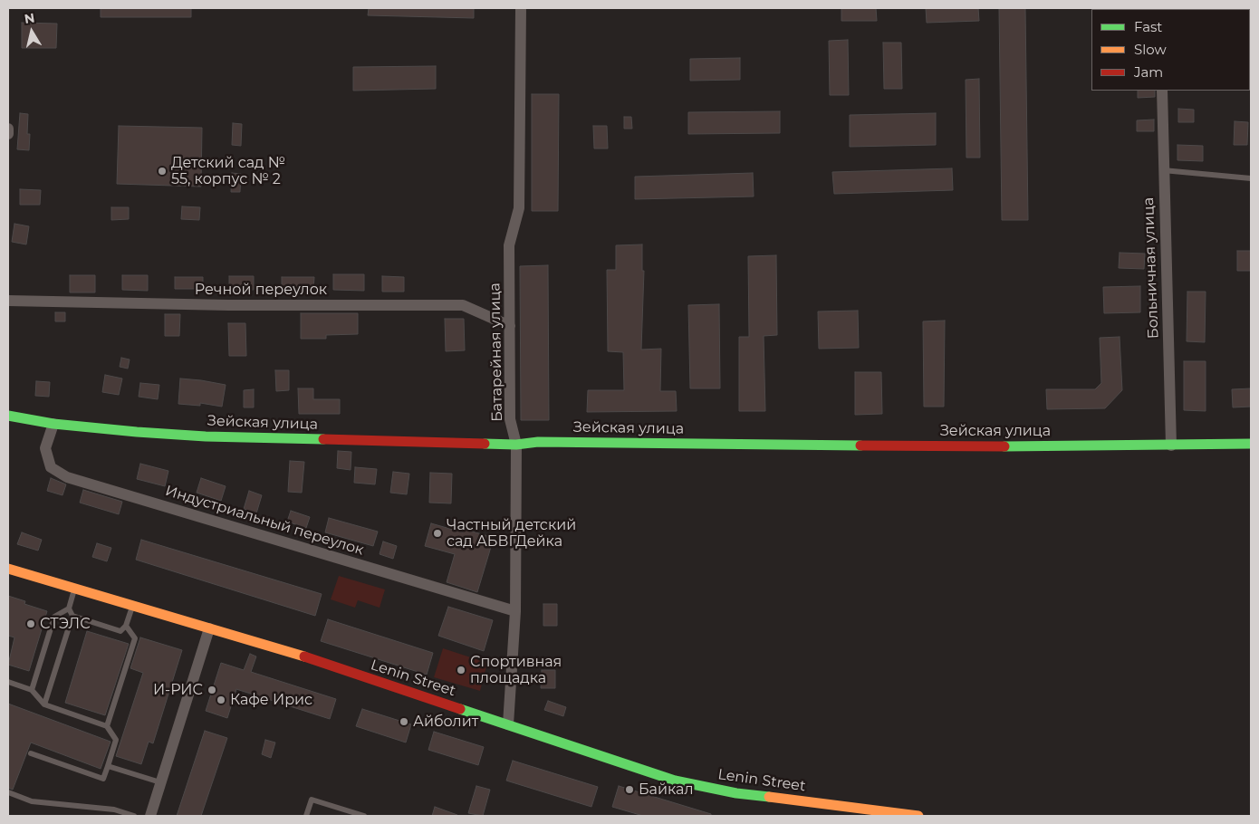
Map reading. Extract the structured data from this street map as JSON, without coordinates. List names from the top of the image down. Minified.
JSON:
{"streets":{"street":["Больничная улица","Речной переулок","Батарейная улица","Зейская улица","Индустриальный переулок","Lenin Street"]},"crossings":[["Больничная улица","Зейская улица"],["Речной переулок","Батарейная улица"],["Батарейная улица","Зейская улица"],["Батарейная улица","Индустриальный переулок"],["Батарейная улица","Lenin Street"],["Зейская улица","Индустриальный переулок"]],"places":["Детский сад № 55, корпус № 2","Частный детский сад АБВГДейка","СТЭЛС","Спортивная площадка","И-РИС","Кафе Ирис","Айболит","Байкал"],"legend":["Fast","Slow","Jam"],"north":"top"}
